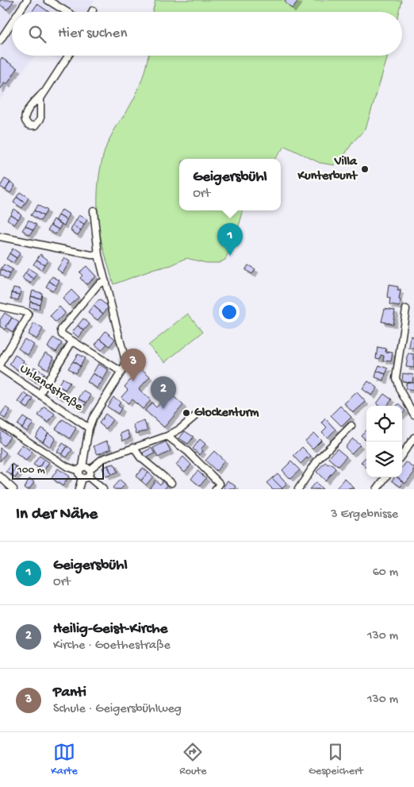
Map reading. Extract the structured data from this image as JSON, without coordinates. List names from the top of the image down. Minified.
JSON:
{"streets":{"street":["Uhlandstraße"]},"places":["Villa Kunterbunt","Glockenturm"],"scale_bar":"100 m","page":{"search":"Hier suchen","popup":["Geigersbühl","Ort"],"pins":["1","3","2"],"scale":"100 m","heading":["In der Nähe","3 Ergebnisse"],"list":[{"mark":"1","name":"Geigersbühl","note":"Ort","value":"60 m"},{"mark":"2","name":"Heilig-Geist-Kirche","note":"Kirche · Goethestraße","value":"130 m"},{"mark":"3","name":"Panti","note":"Schule · Geigersbühlweg","value":"130 m"}],"nav":["Karte","Route","Gespeichert"]}}
